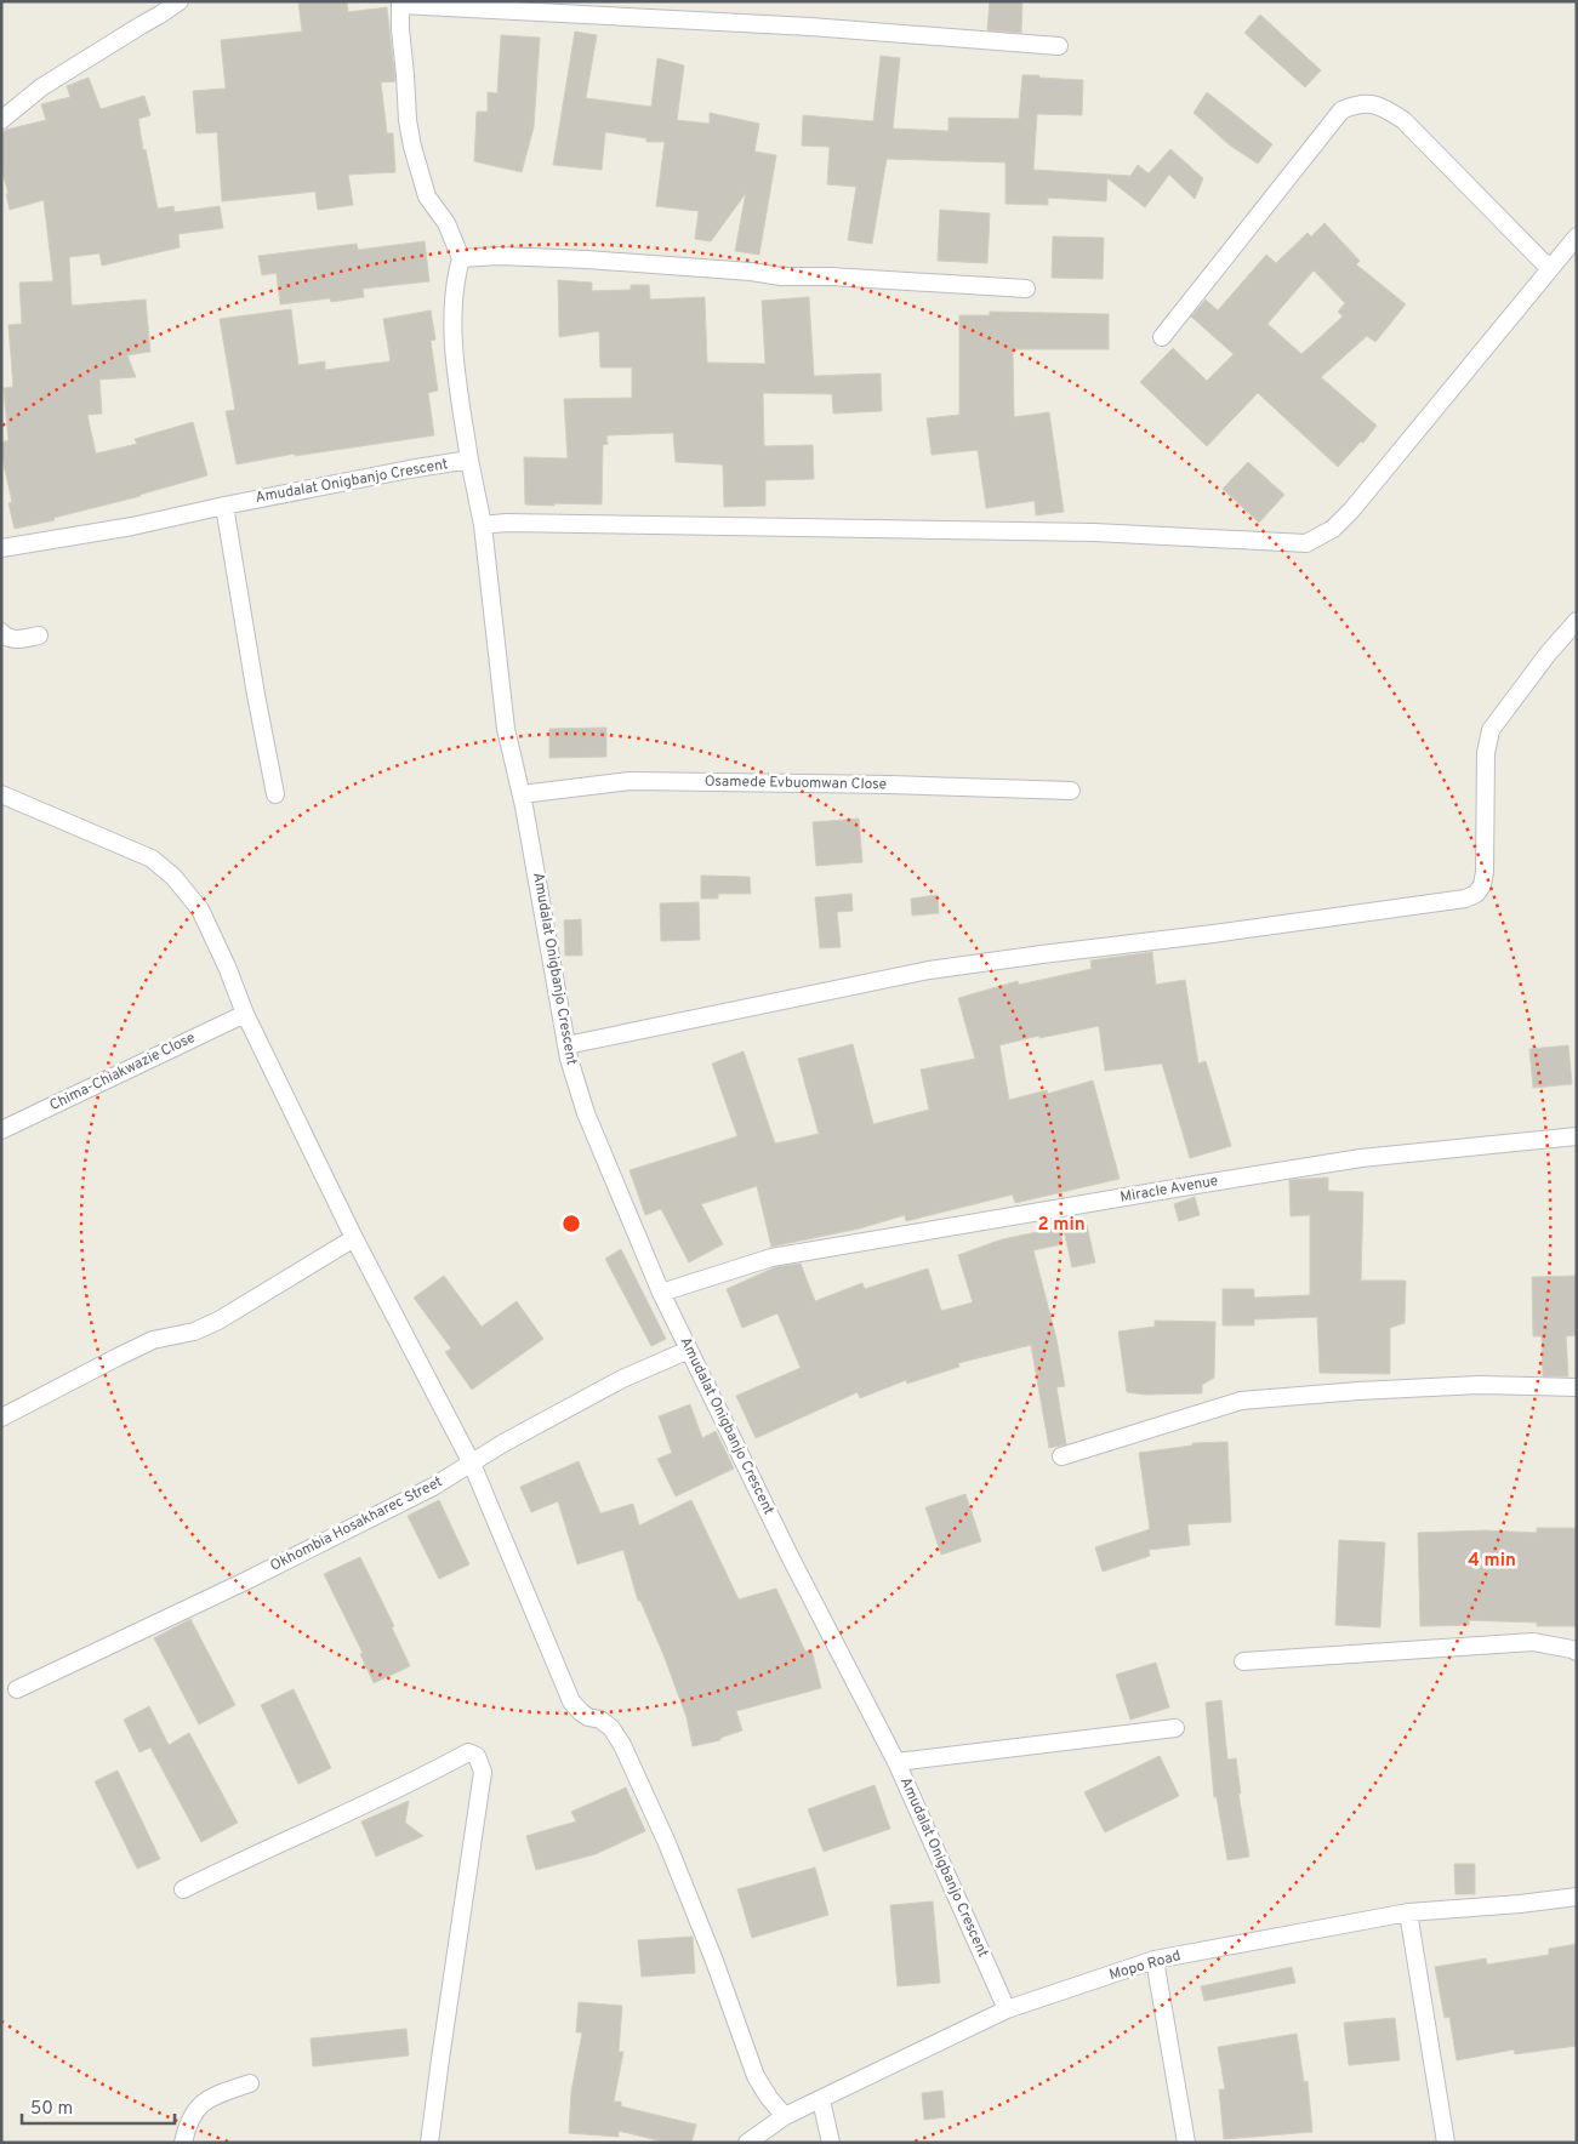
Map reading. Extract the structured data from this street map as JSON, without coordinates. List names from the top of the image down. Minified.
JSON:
{"streets":{"street":["Amudalat Onigbanjo Crescent","Osamede Evbuomwan Close","Chima-Chiakwazie Close","Miracle Avenue","Okhombia Hosakharec Street","Mopo Road"]},"crossings":[["Amudalat Onigbanjo Crescent","Osamede Evbuomwan Close"],["Amudalat Onigbanjo Crescent","Miracle Avenue"],["Amudalat Onigbanjo Crescent","Okhombia Hosakharec Street"],["Amudalat Onigbanjo Crescent","Mopo Road"]],"scale_bar":"50 m","rings":["2 min","4 min"]}
